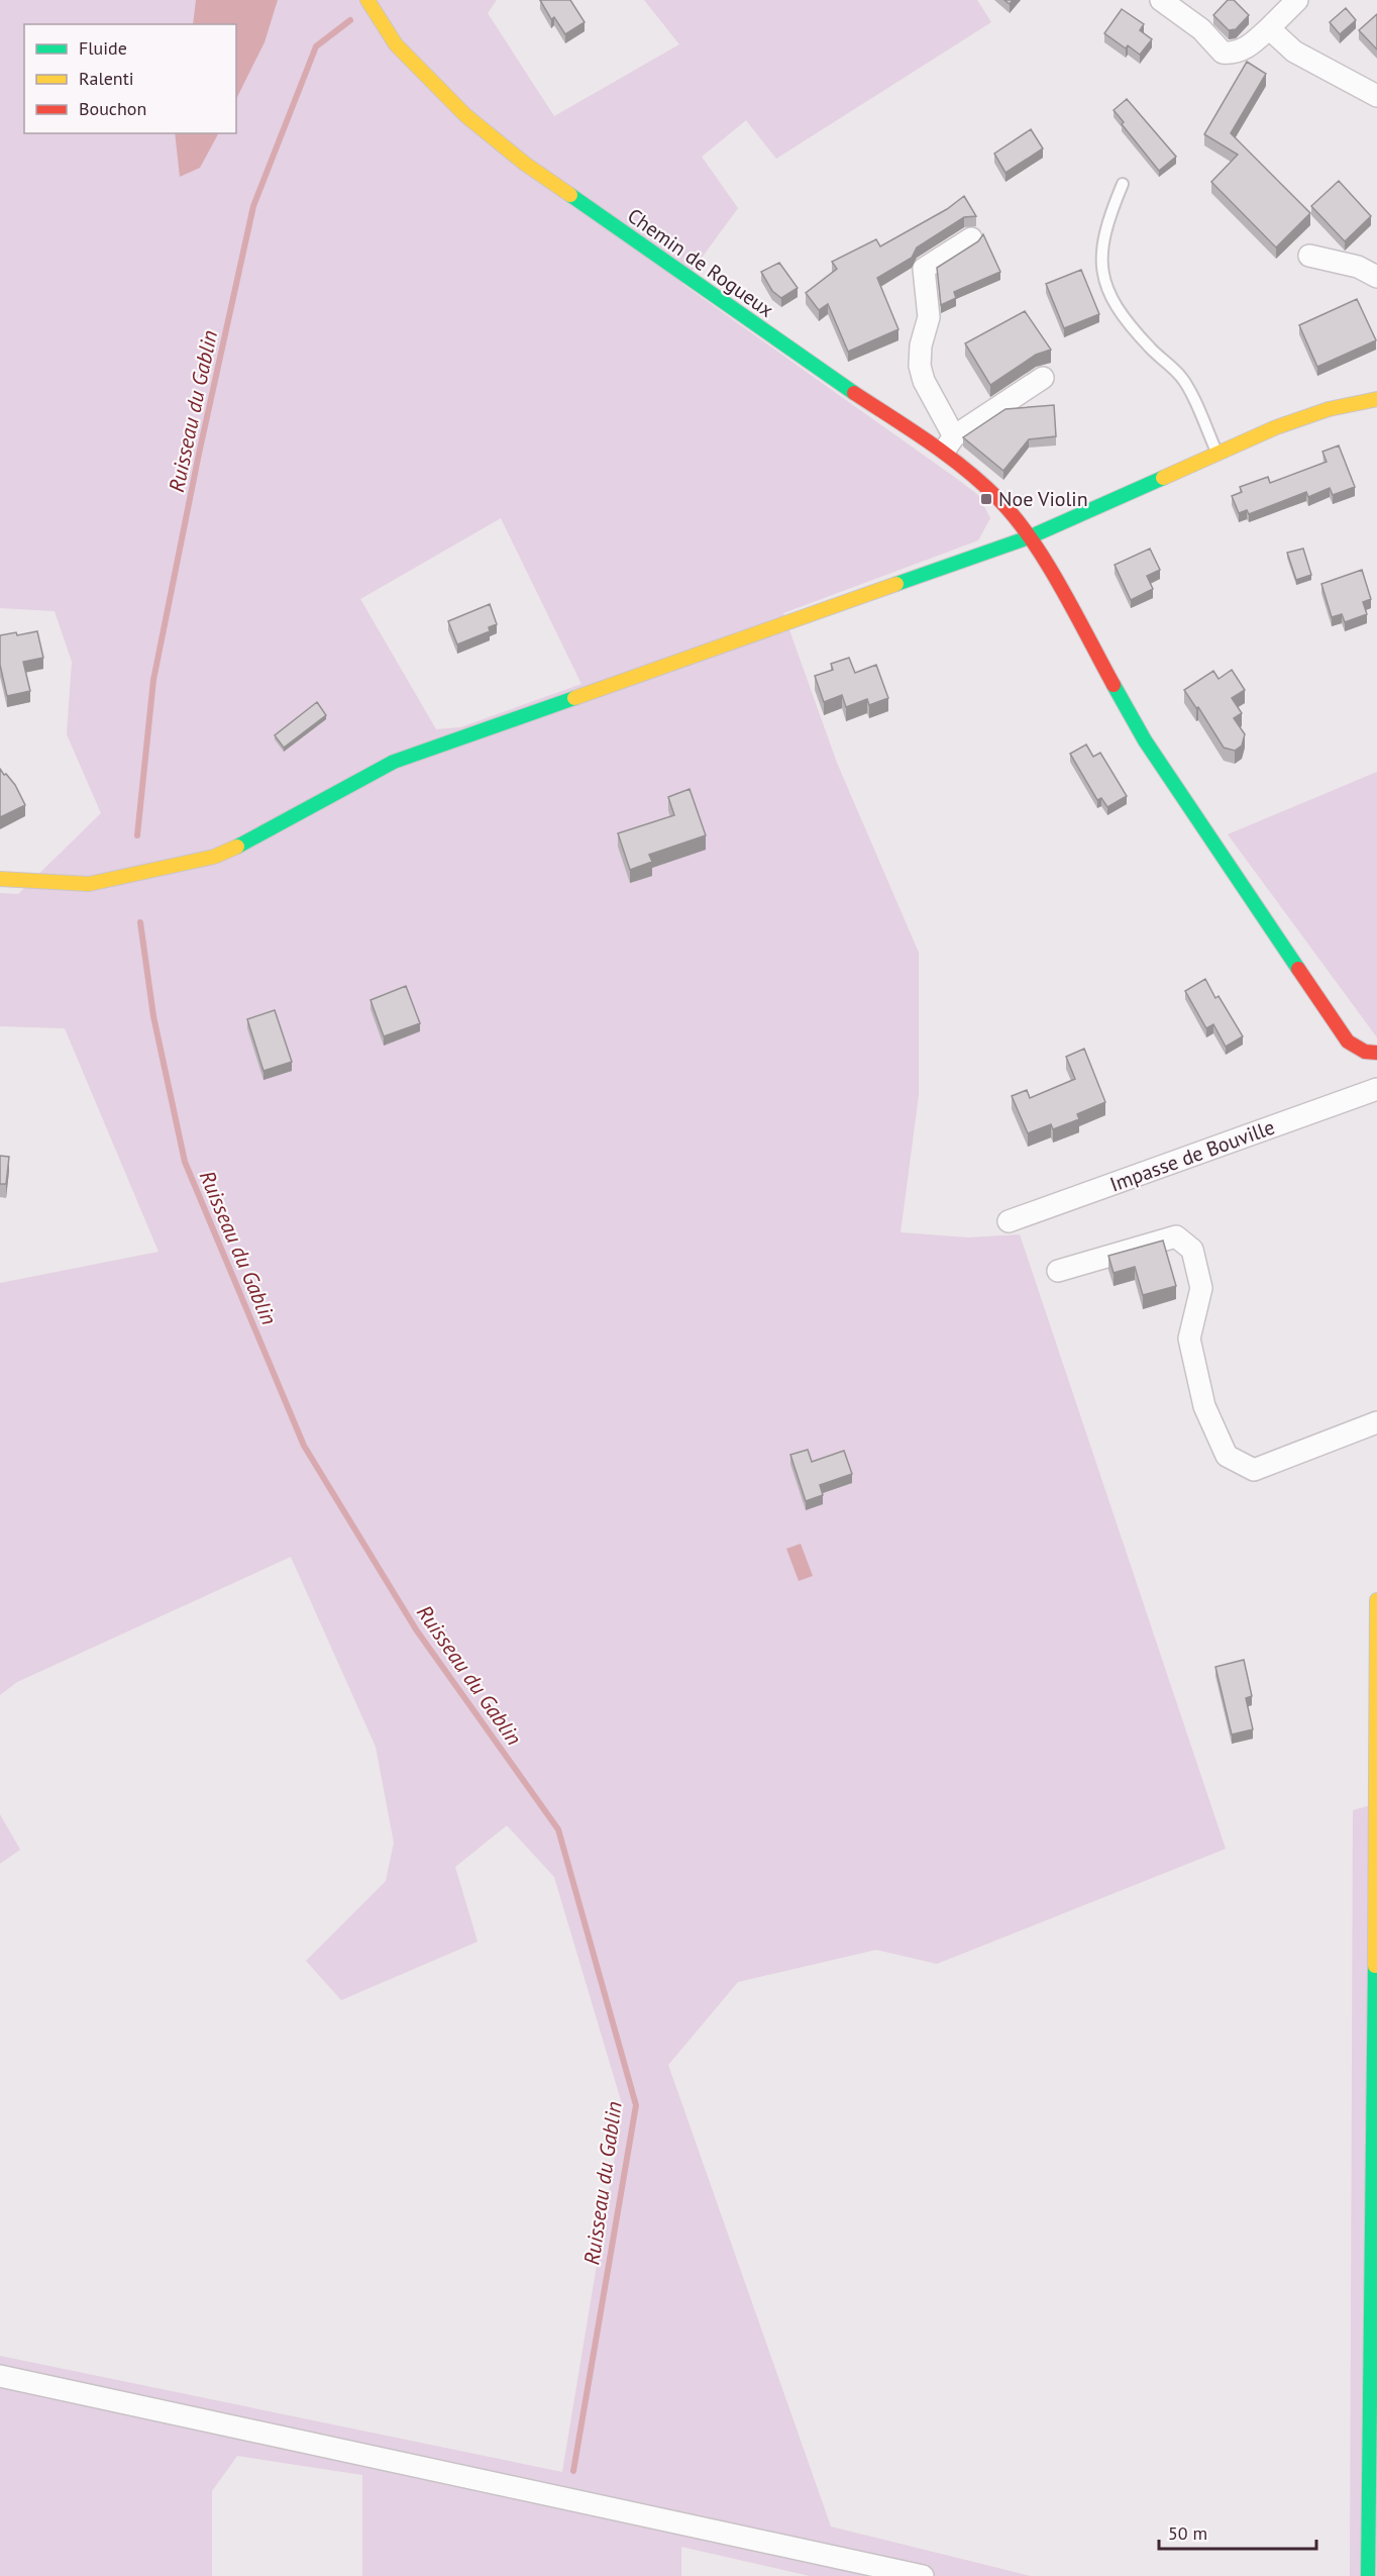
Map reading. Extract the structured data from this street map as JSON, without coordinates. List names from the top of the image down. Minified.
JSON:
{"streets":{"street":["Chemin de Rogueux","Impasse de Bouville"]},"water":["Ruisseau du Gablin"],"places":{"transit":["Noe Violin"]},"legend":["Fluide","Ralenti","Bouchon"],"scale_bar":"50 m"}
